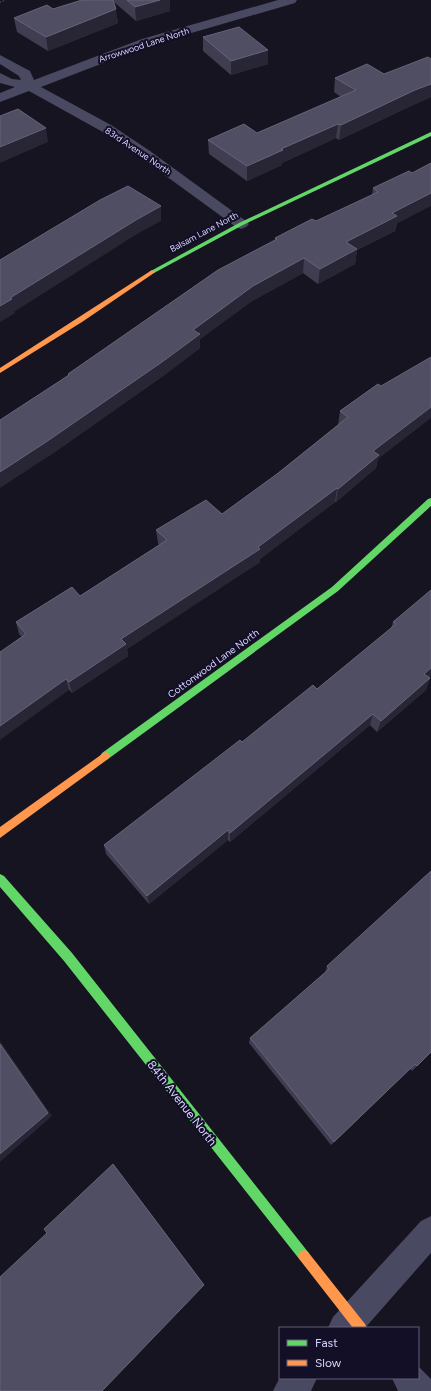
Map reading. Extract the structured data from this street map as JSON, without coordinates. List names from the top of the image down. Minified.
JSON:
{"streets":{"street":["Arrowwood Lane North","83rd Avenue North","Balsam Lane North","Cottonwood Lane North","84th Avenue North"]},"crossings":[["Arrowwood Lane North","83rd Avenue North"],["83rd Avenue North","Balsam Lane North"]],"legend":["Fast","Slow"]}
